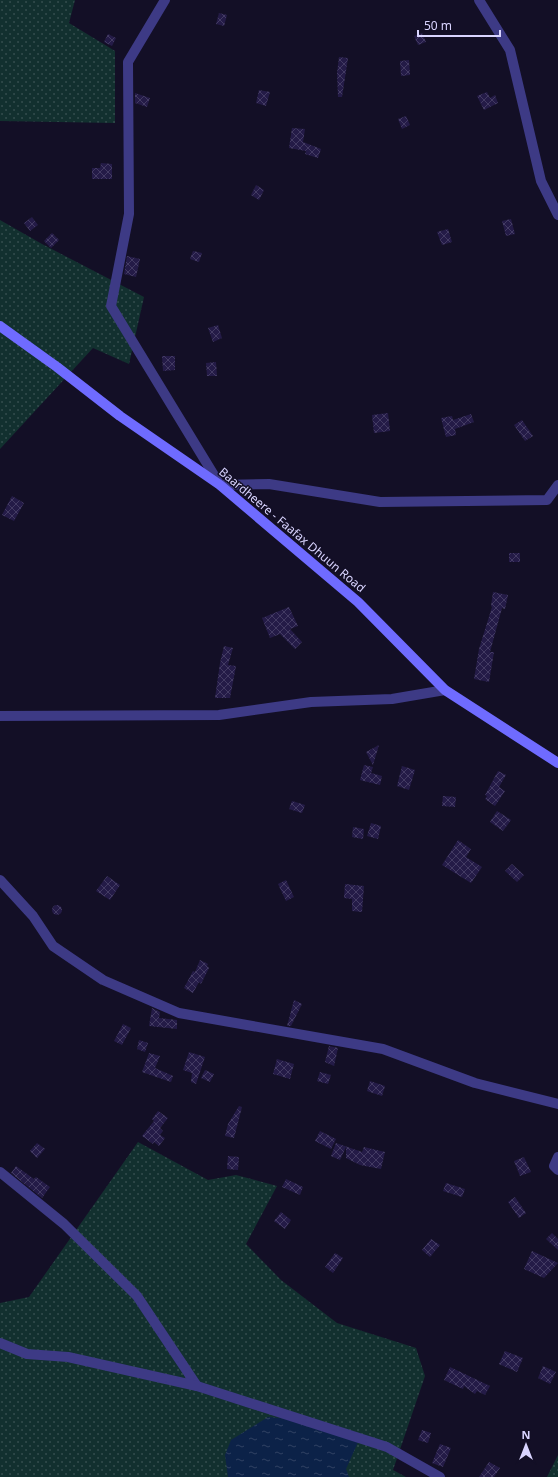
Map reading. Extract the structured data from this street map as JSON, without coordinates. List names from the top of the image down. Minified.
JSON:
{"streets":{"main road":["Baardheere - Faafax Dhuun Road"]},"scale_bar":"50 m","north":"top"}
